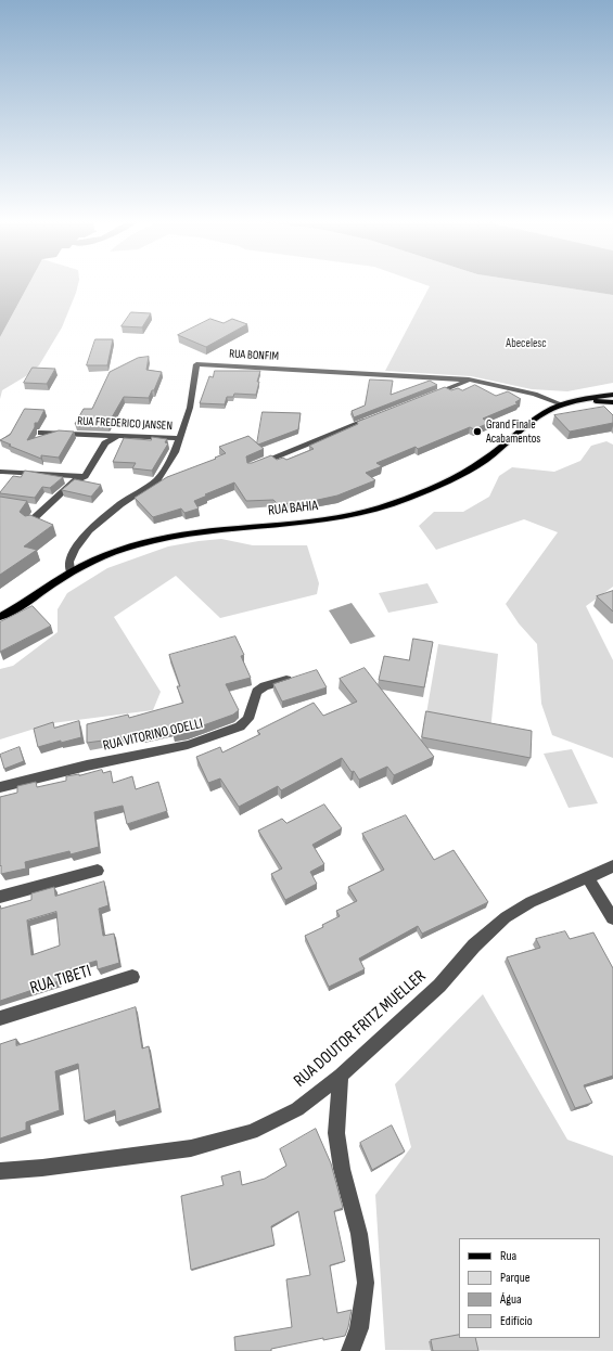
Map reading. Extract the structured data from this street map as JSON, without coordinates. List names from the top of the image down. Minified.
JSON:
{"streets":{"main road":["RUA BAHIA"],"street":["RUA BONFIM","RUA FREDERICO JANSEN","RUA VITORINO ODELLI","RUA TIBETI","RUA DOUTOR FRITZ MUELLER"]},"crossings":[["RUA BONFIM","RUA FREDERICO JANSEN"],["RUA BONFIM","RUA BAHIA"]],"parks":["Abecelesc"],"places":["Grand Finale Acabamentos"],"legend":["Rua","Parque","Água","Edifício"]}
